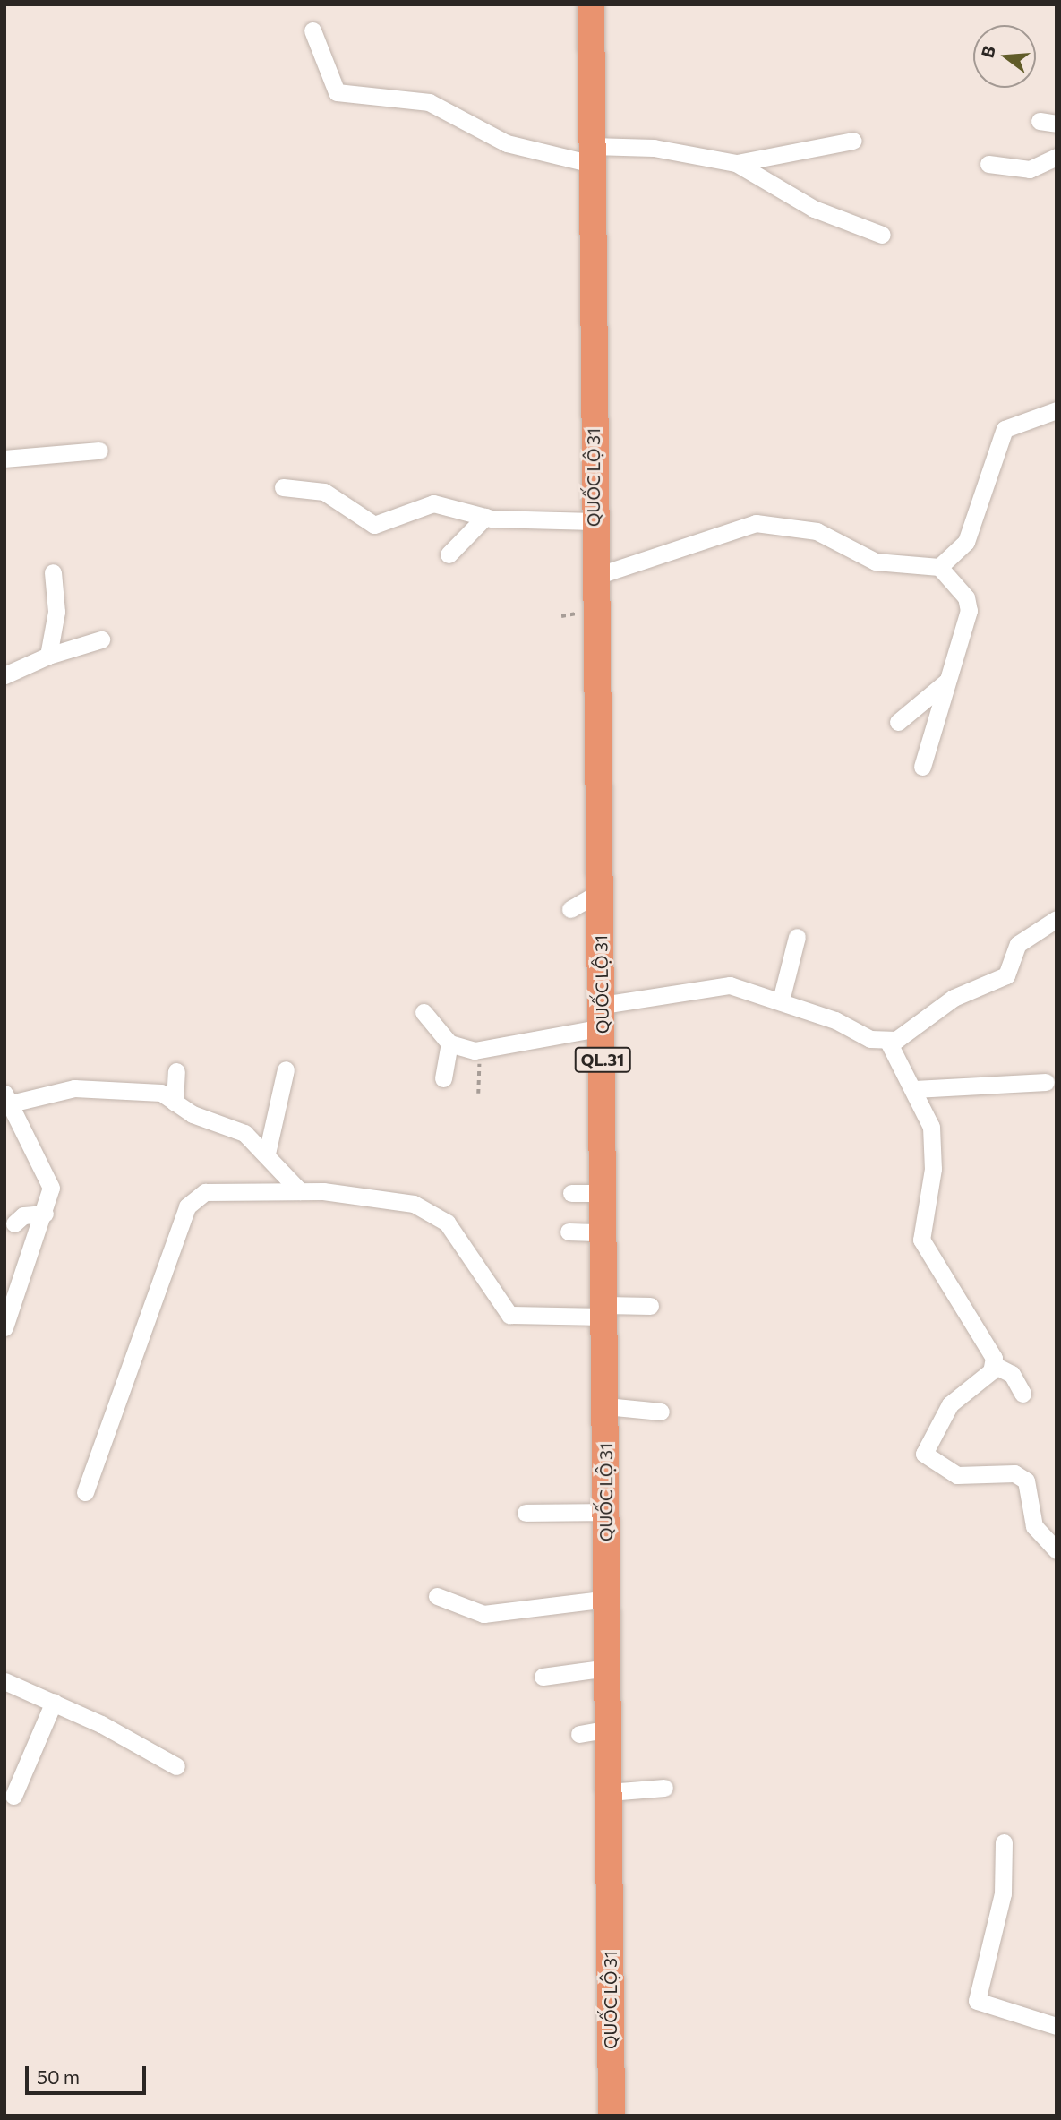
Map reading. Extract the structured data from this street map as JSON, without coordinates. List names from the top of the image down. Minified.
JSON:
{"streets":{"highway":["QUỐC LỘ 31","QL.31"]},"scale_bar":"50 m","north":"left"}
